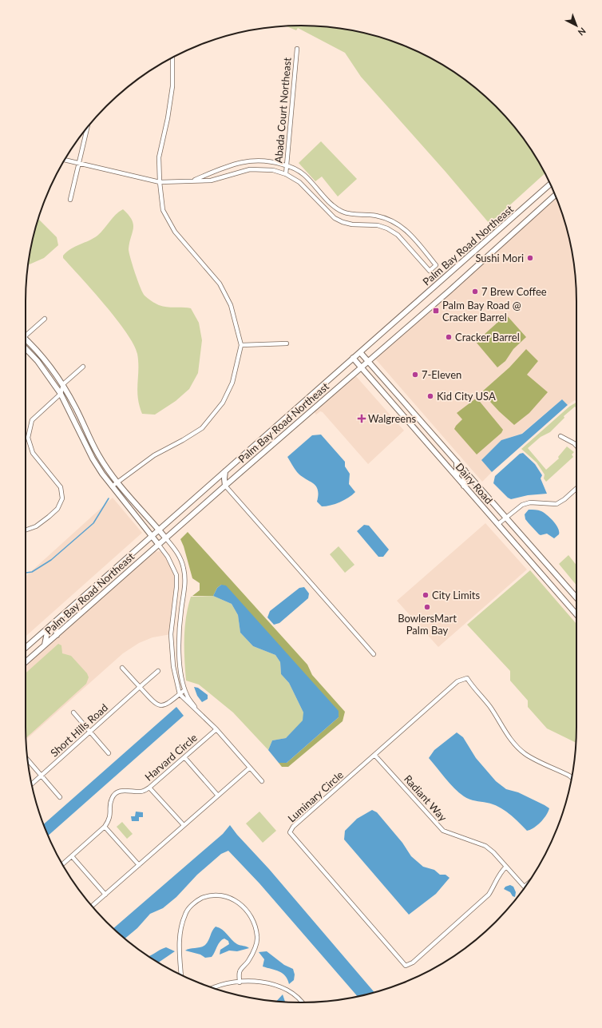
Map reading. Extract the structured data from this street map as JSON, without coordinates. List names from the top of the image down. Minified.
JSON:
{"streets":{"main road":["Palm Bay Road Northeast","Dairy Road"],"street":["Abada Court Northeast","Short Hills Road","Harvard Circle","Luminary Circle","Radiant Way"]},"crossings":[["Palm Bay Road Northeast","Dairy Road"],["Luminary Circle","Radiant Way"]],"places":{"other":["Sushi Mori","7 Brew Coffee","Cracker Barrel","7-Eleven","Kid City USA","City Limits","BowlersMart Palm Bay"],"transit":["Palm Bay Road @ Cracker Barrel"],"health":["Walgreens"]},"north":"bottom right"}
